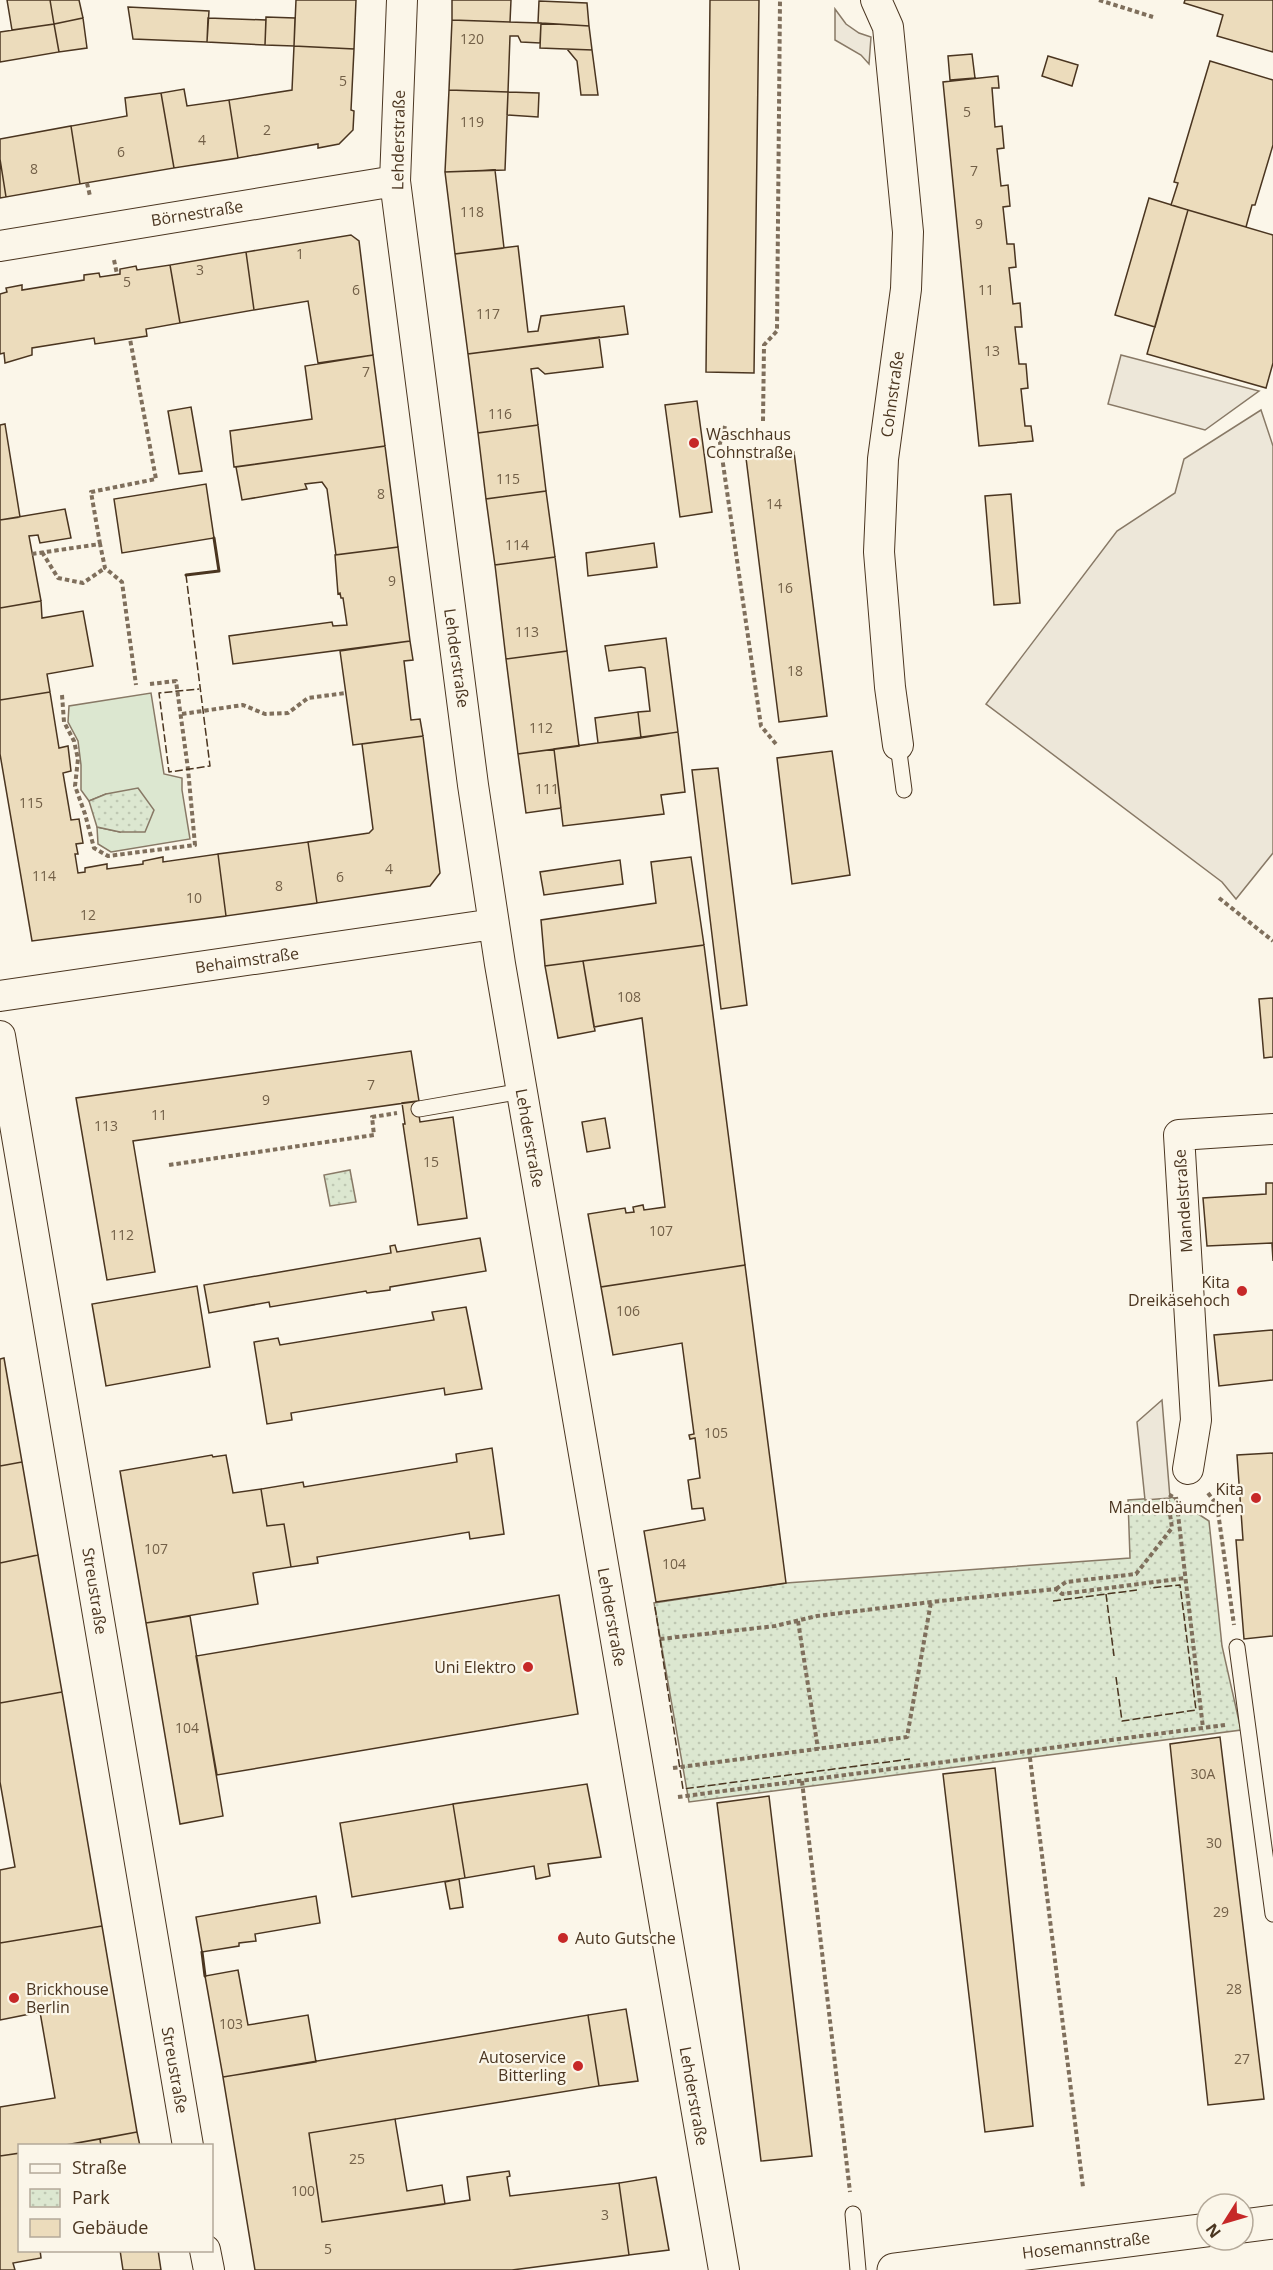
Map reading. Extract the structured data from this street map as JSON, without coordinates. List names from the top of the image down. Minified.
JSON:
{"streets":{"street":["Lehderstraße","Börnestraße","Cohnstraße","Behaimstraße","Mandelstraße","Streustraße","Hosemannstraße"]},"crossings":[["Lehderstraße","Börnestraße"],["Lehderstraße","Behaimstraße"]],"places":["Waschhaus Cohnstraße","Kita Dreikäsehoch","Kita Mandelbäumchen","Uni Elektro","Auto Gutsche","Brickhouse Berlin","Autoservice Bitterling"],"house_numbers":["120","5","5","119","2","4","6","8","7","118","9","1","3","5","6","11","117","13","7","116","115","8","14","114","9","16","113","18","112","111","115","4","114","6","8","10","12","108","7","9","11","113","15","107","112","106","105","107","104","104","30A","30","29","28","103","27","25","100","3","5"],"legend":["Straße","Park","Gebäude"],"north":"bottom left"}
